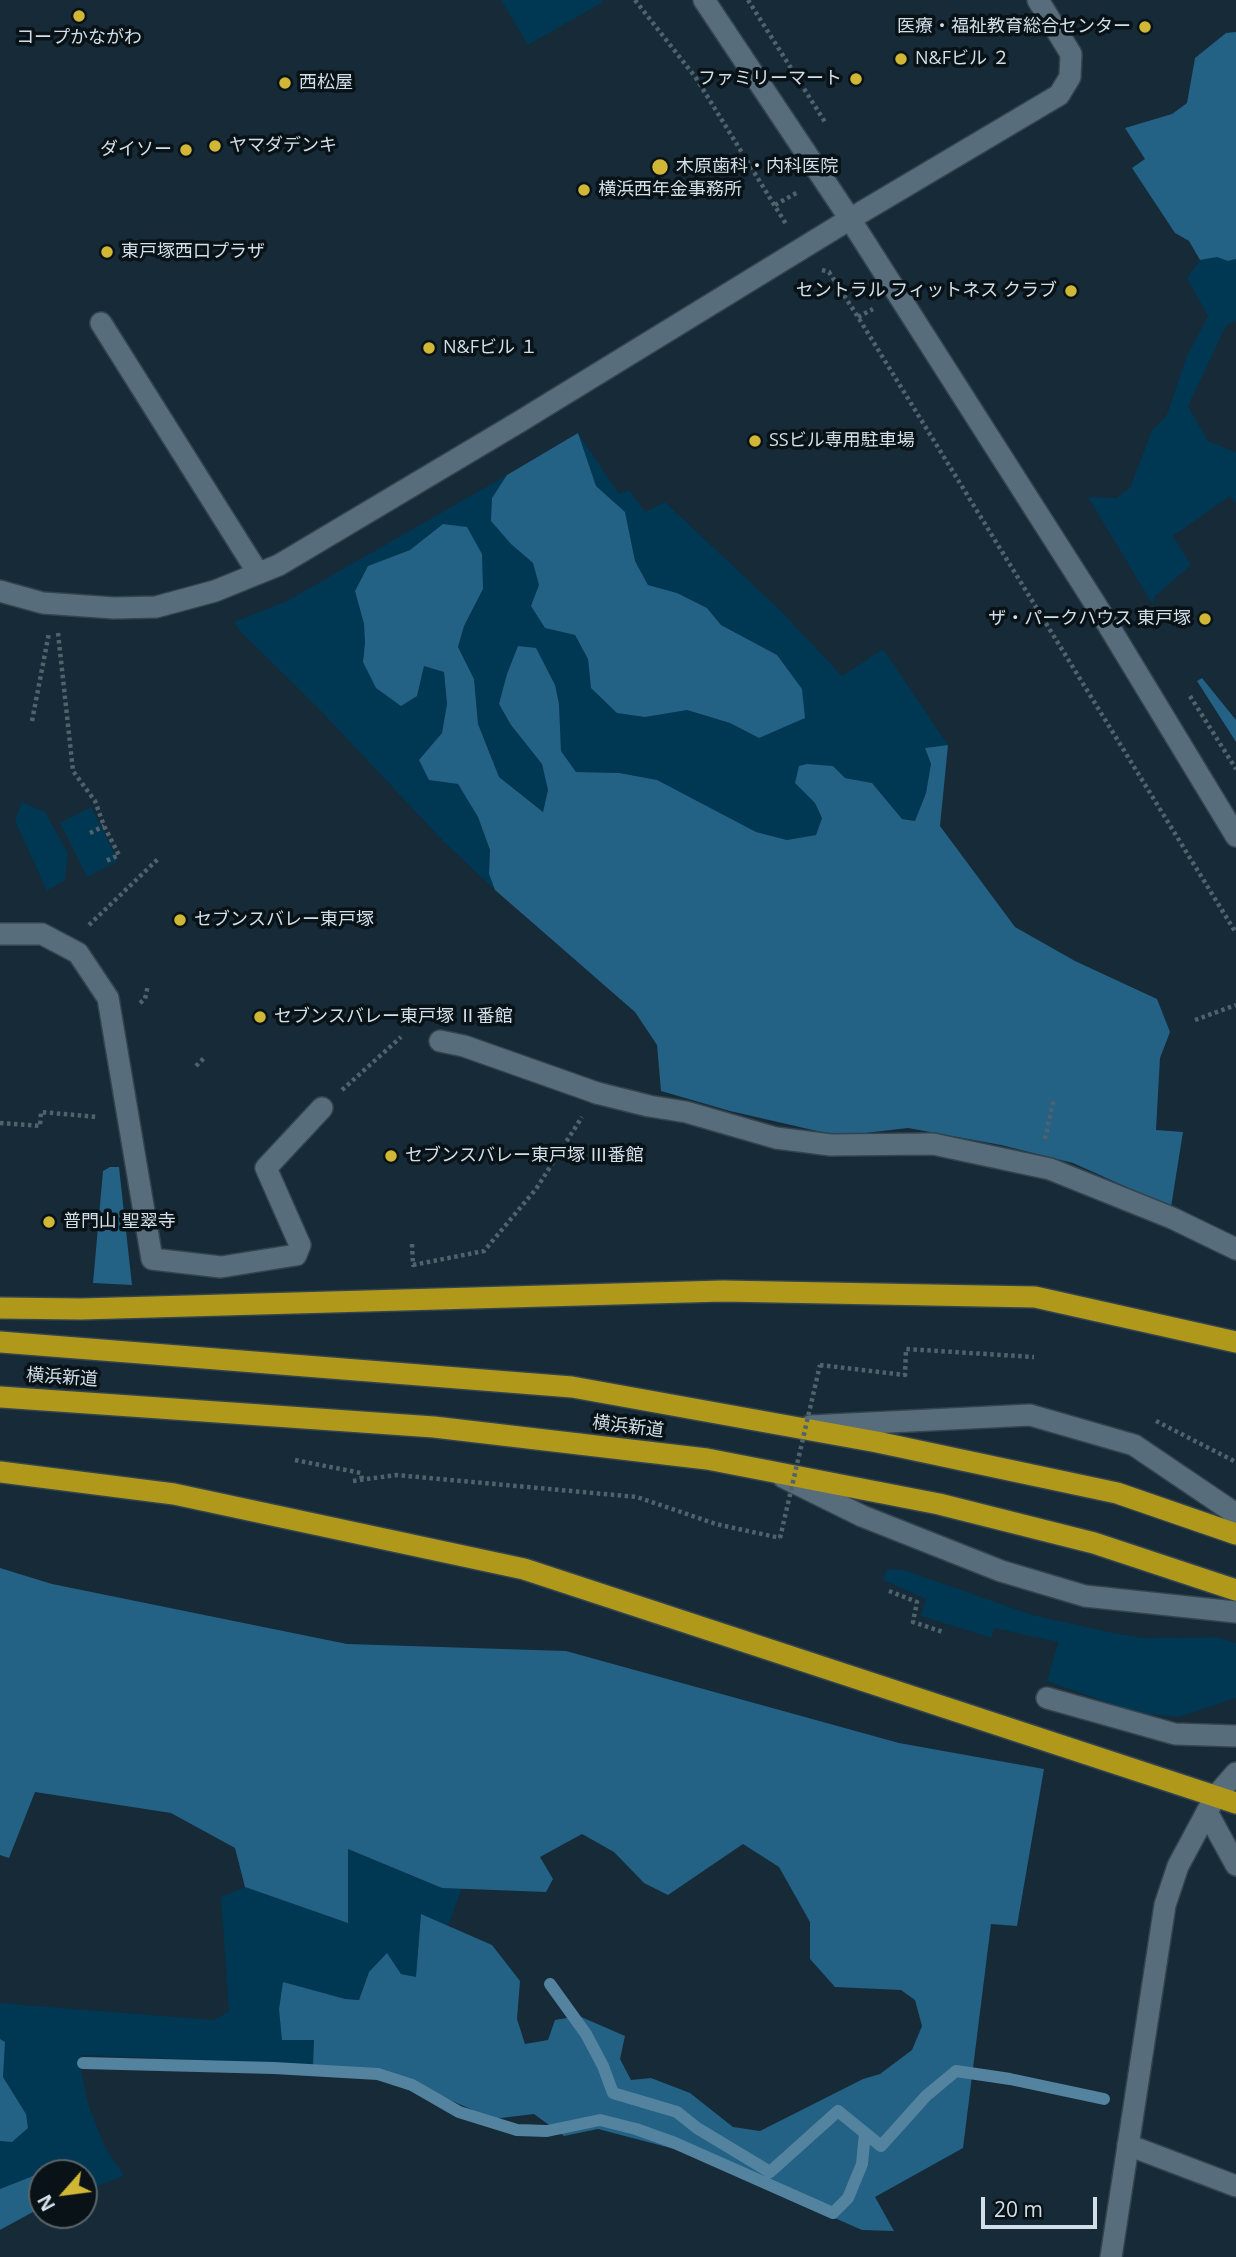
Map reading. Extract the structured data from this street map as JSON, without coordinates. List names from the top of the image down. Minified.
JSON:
{"streets":{"highway":["横浜新道"]},"places":["コープかながわ","医療・福祉教育総合センター","N&Fビル ２","ファミリーマート","西松屋","ヤマダデンキ","ダイソー","木原歯科・内科医院","横浜西年金事務所","東戸塚西口プラザ","セントラル フィットネス クラブ","N&Fビル １","SSビル専用駐車場","ザ・パークハウス 東戸塚","セブンスバレー東戸塚","セブンスバレー東戸塚 Ⅱ番館","セブンスバレー東戸塚 Ⅲ番館","普門山 聖翠寺"],"scale_bar":"20 m","north":"bottom left"}
